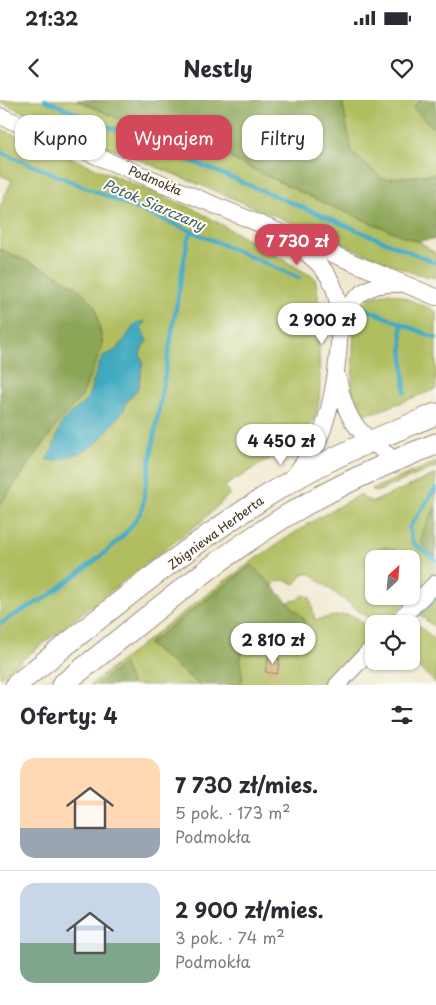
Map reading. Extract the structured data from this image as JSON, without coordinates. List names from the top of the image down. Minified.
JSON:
{"streets":{"main road":["Zbigniewa Herberta"],"street":["Podmokła"]},"crossings":[["Podmokła","Zbigniewa Herberta"]],"water":["Potok Siarczany"],"north":"top right","page":{"status":"21:32","header":"Nestly","chip":["Kupno","Wynajem","Filtry"],"price":["7 730 zł","2 900 zł","4 450 zł","2 810 zł"],"heading":"Oferty: 4","list":[{"name":"7 730 zł/mies.","note":"5 pok. · 173 m² · Podmokła"},{"name":"2 900 zł/mies.","note":"3 pok. · 74 m² · Podmokła"}]}}
